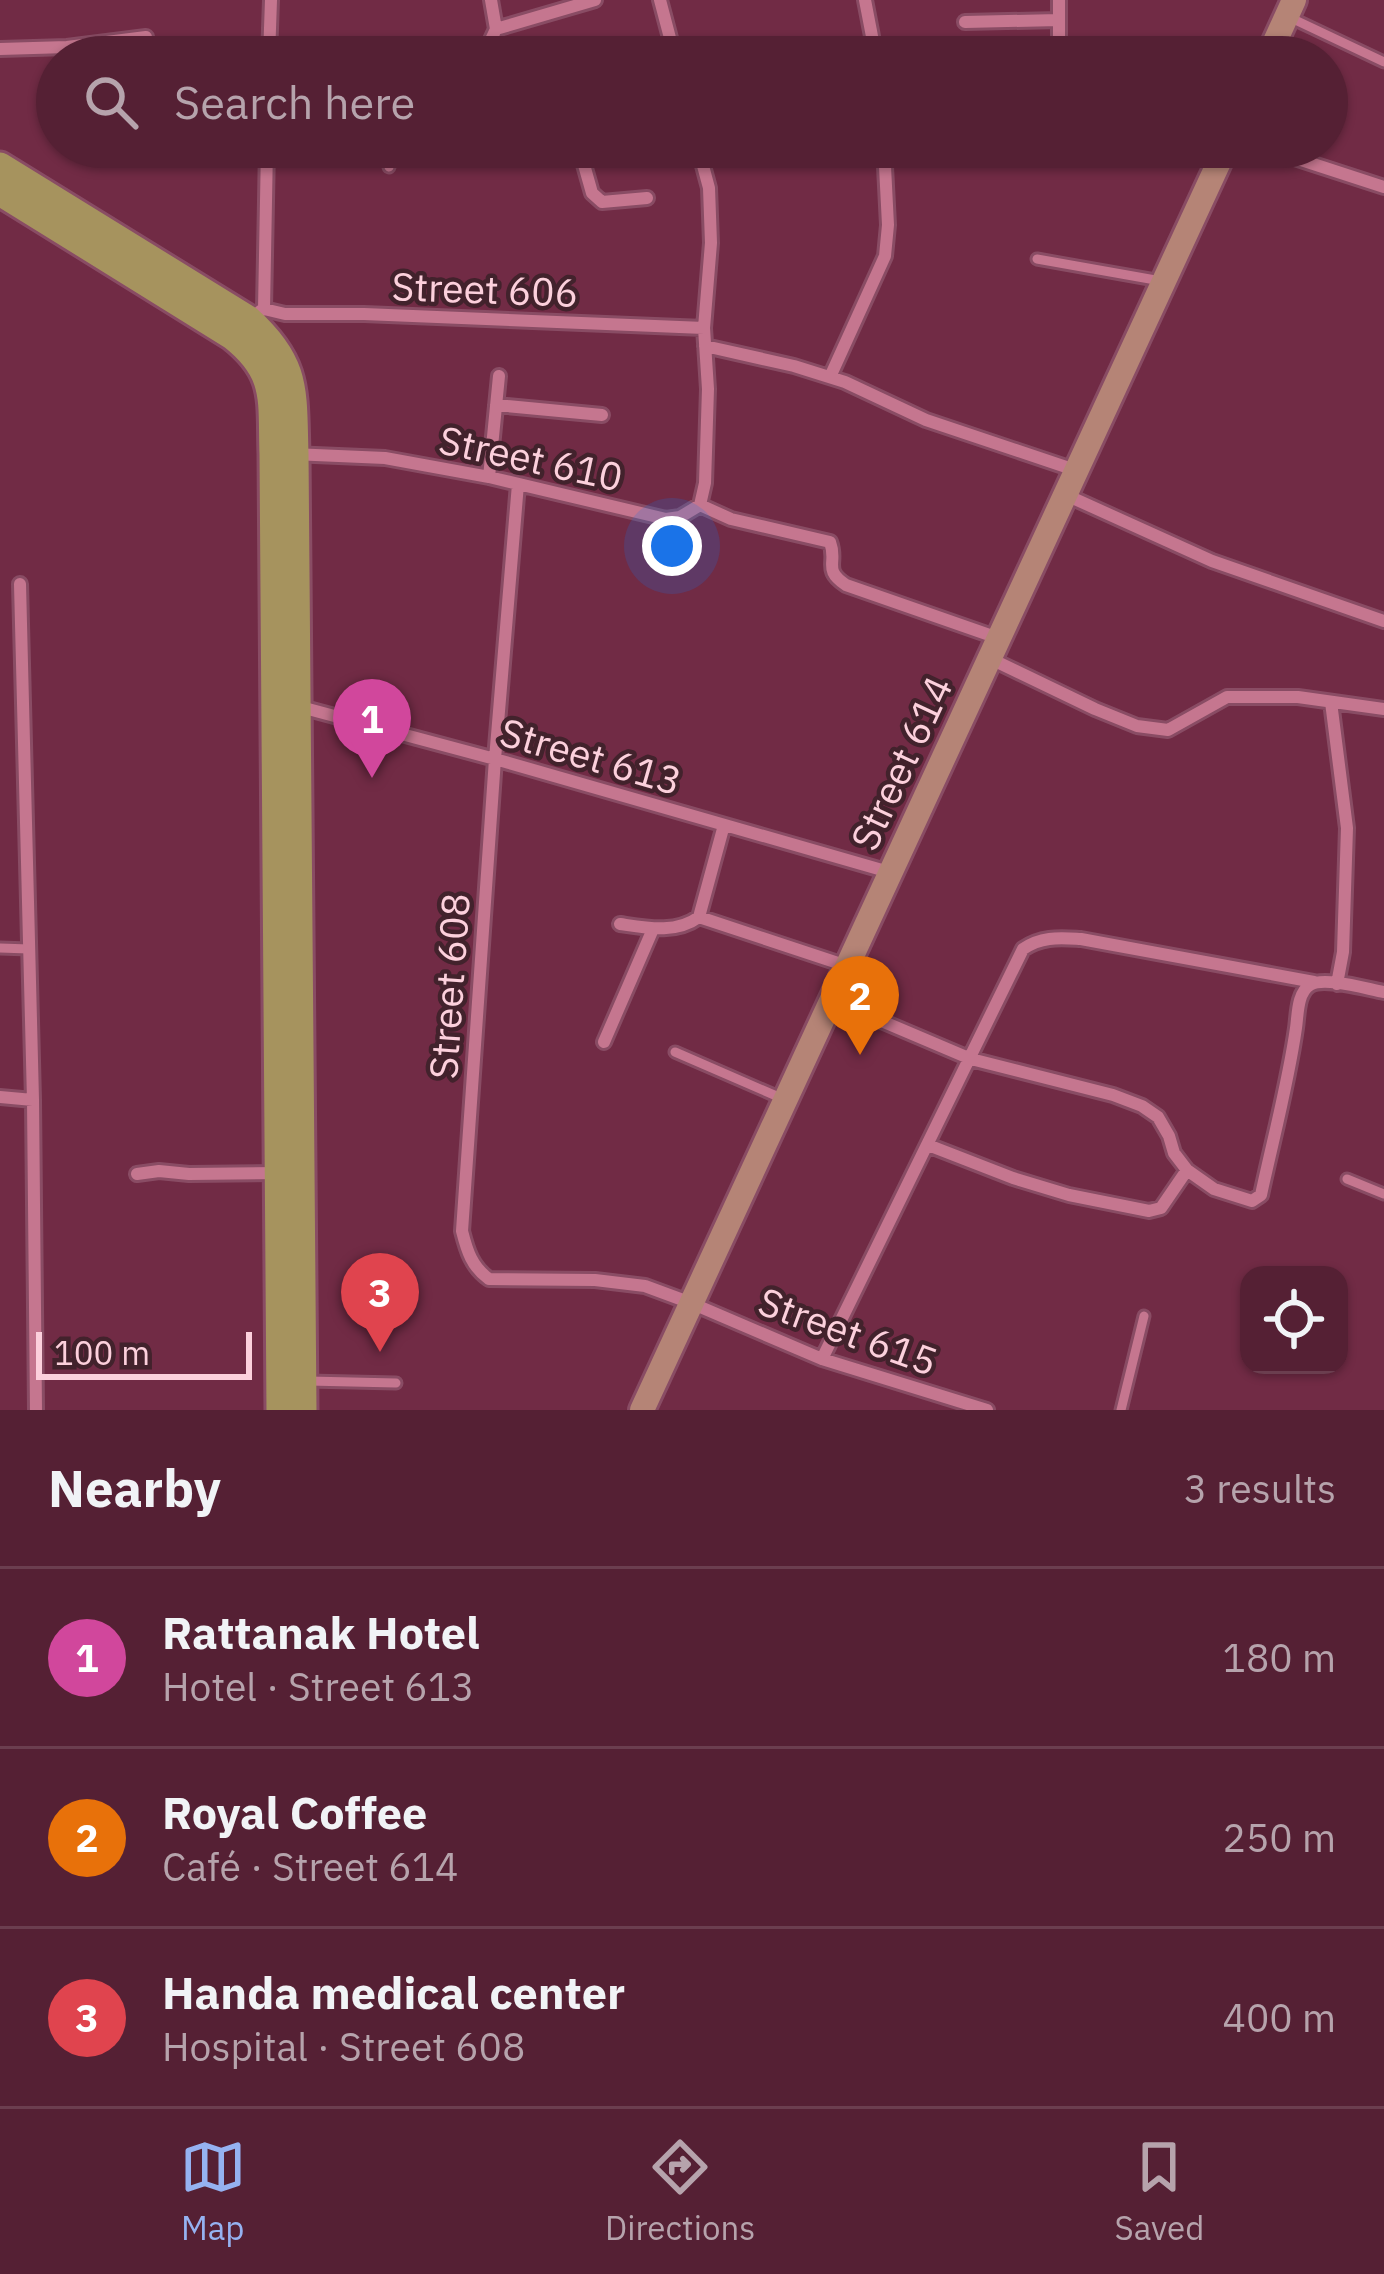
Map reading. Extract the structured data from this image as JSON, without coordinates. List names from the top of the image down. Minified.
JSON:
{"streets":{"street":["Street 606","Street 610","Street 613","Street 614","Street 608","Street 615"]},"crossings":[["Street 610","Street 608"],["Street 613","Street 614"],["Street 613","Street 608"],["Street 614","Street 608"],["Street 614","Street 615"],["Street 608","Street 615"]],"scale_bar":"100 m","page":{"search":"Search here","pins":["1","2","3"],"scale":"100 m","heading":["Nearby","3 results"],"list":[{"mark":"1","name":"Rattanak Hotel","note":"Hotel · Street 613","value":"180 m"},{"mark":"2","name":"Royal Coffee","note":"Café · Street 614","value":"250 m"},{"mark":"3","name":"Handa medical center","note":"Hospital · Street 608","value":"400 m"}],"nav":["Map","Directions","Saved"]}}
